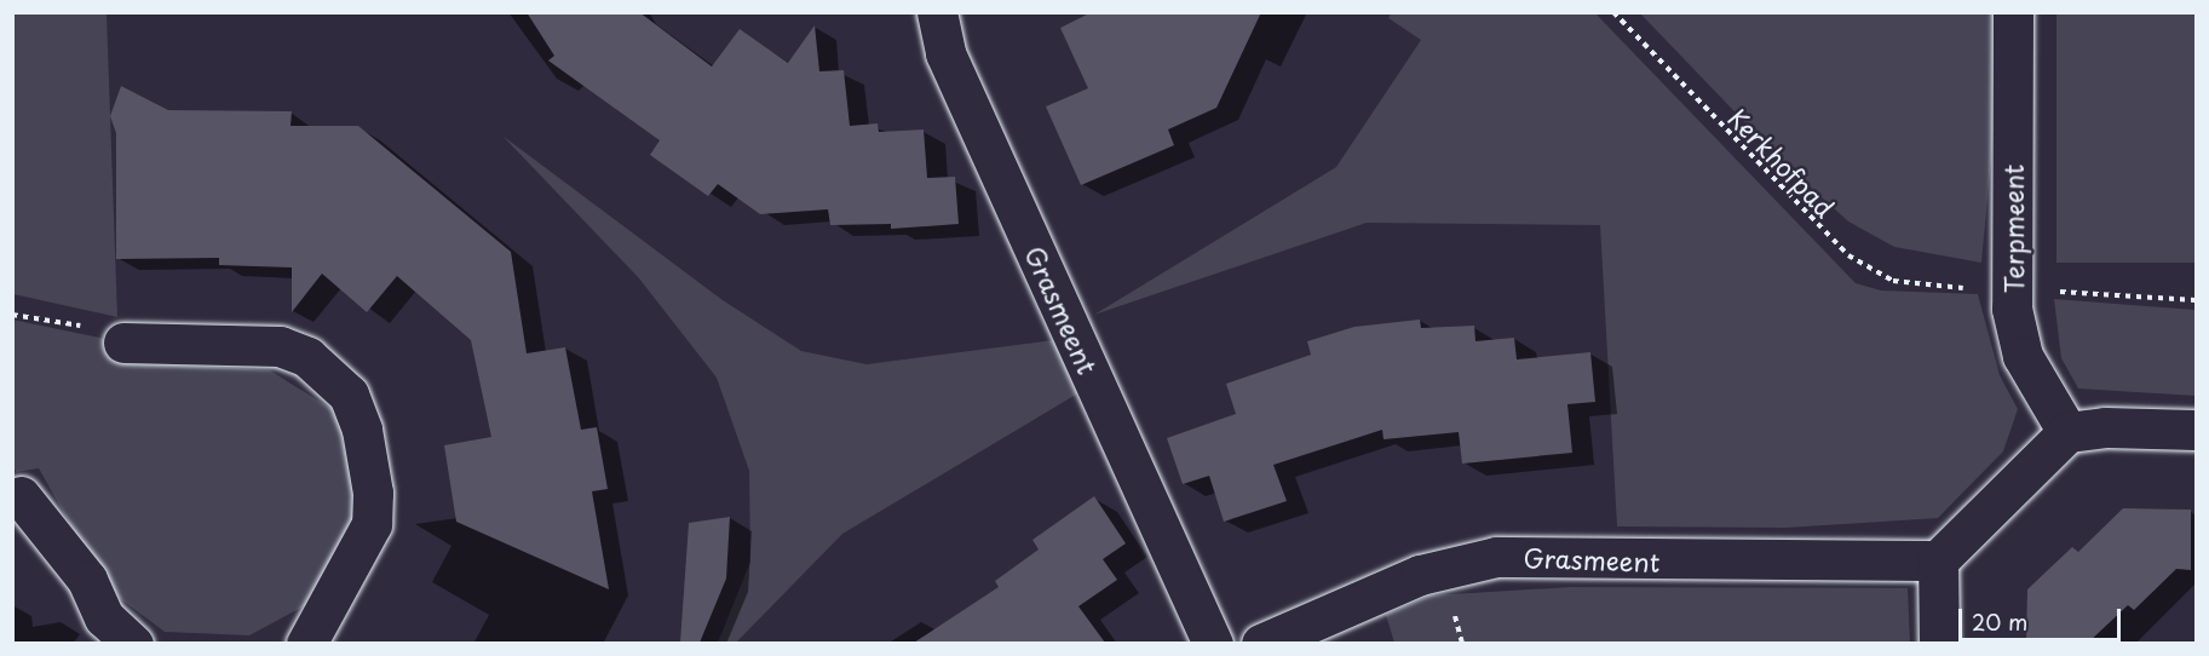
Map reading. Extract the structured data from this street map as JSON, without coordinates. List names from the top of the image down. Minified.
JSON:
{"streets":{"street":["Terpmeent","Grasmeent"],"path":["Kerkhofpad"]},"scale_bar":"20 m"}
